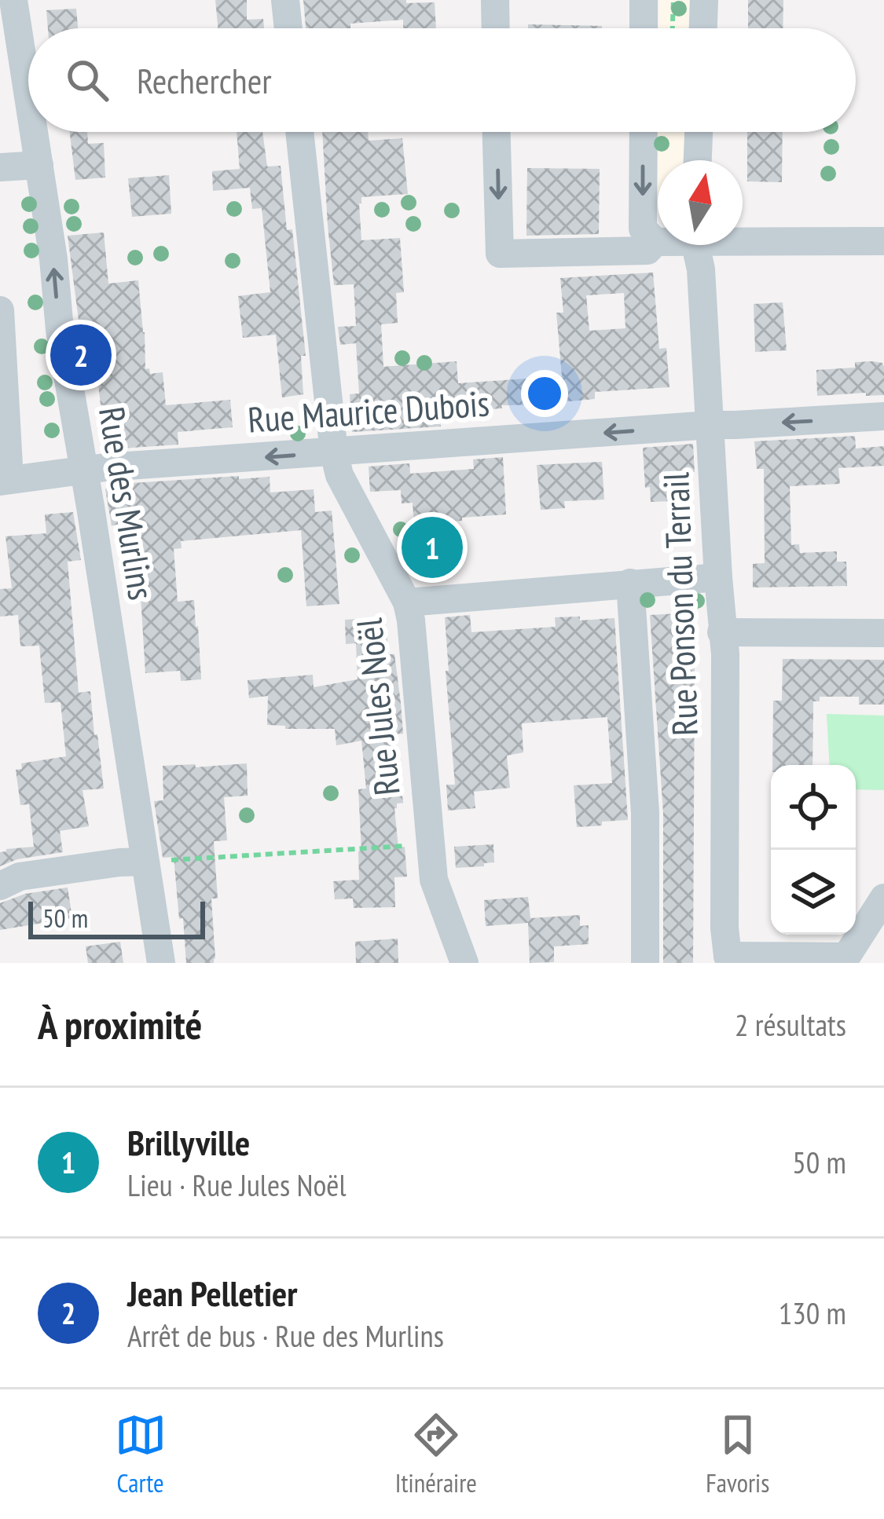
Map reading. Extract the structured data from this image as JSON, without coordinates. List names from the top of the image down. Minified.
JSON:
{"streets":{"street":["Rue Maurice Dubois","Rue des Murlins","Rue Ponson du Terrail","Rue Jules Noël"]},"crossings":[["Rue Maurice Dubois","Rue des Murlins"],["Rue Maurice Dubois","Rue Ponson du Terrail"],["Rue Maurice Dubois","Rue Jules Noël"]],"scale_bar":"50 m","north":"top","page":{"search":"Rechercher","pins":["2","1"],"scale":"50 m","heading":["À proximité","2 résultats"],"list":[{"mark":"1","name":"Brillyville","note":"Lieu · Rue Jules Noël","value":"50 m"},{"mark":"2","name":"Jean Pelletier","note":"Arrêt de bus · Rue des Murlins","value":"130 m"}],"nav":["Carte","Itinéraire","Favoris"]}}
